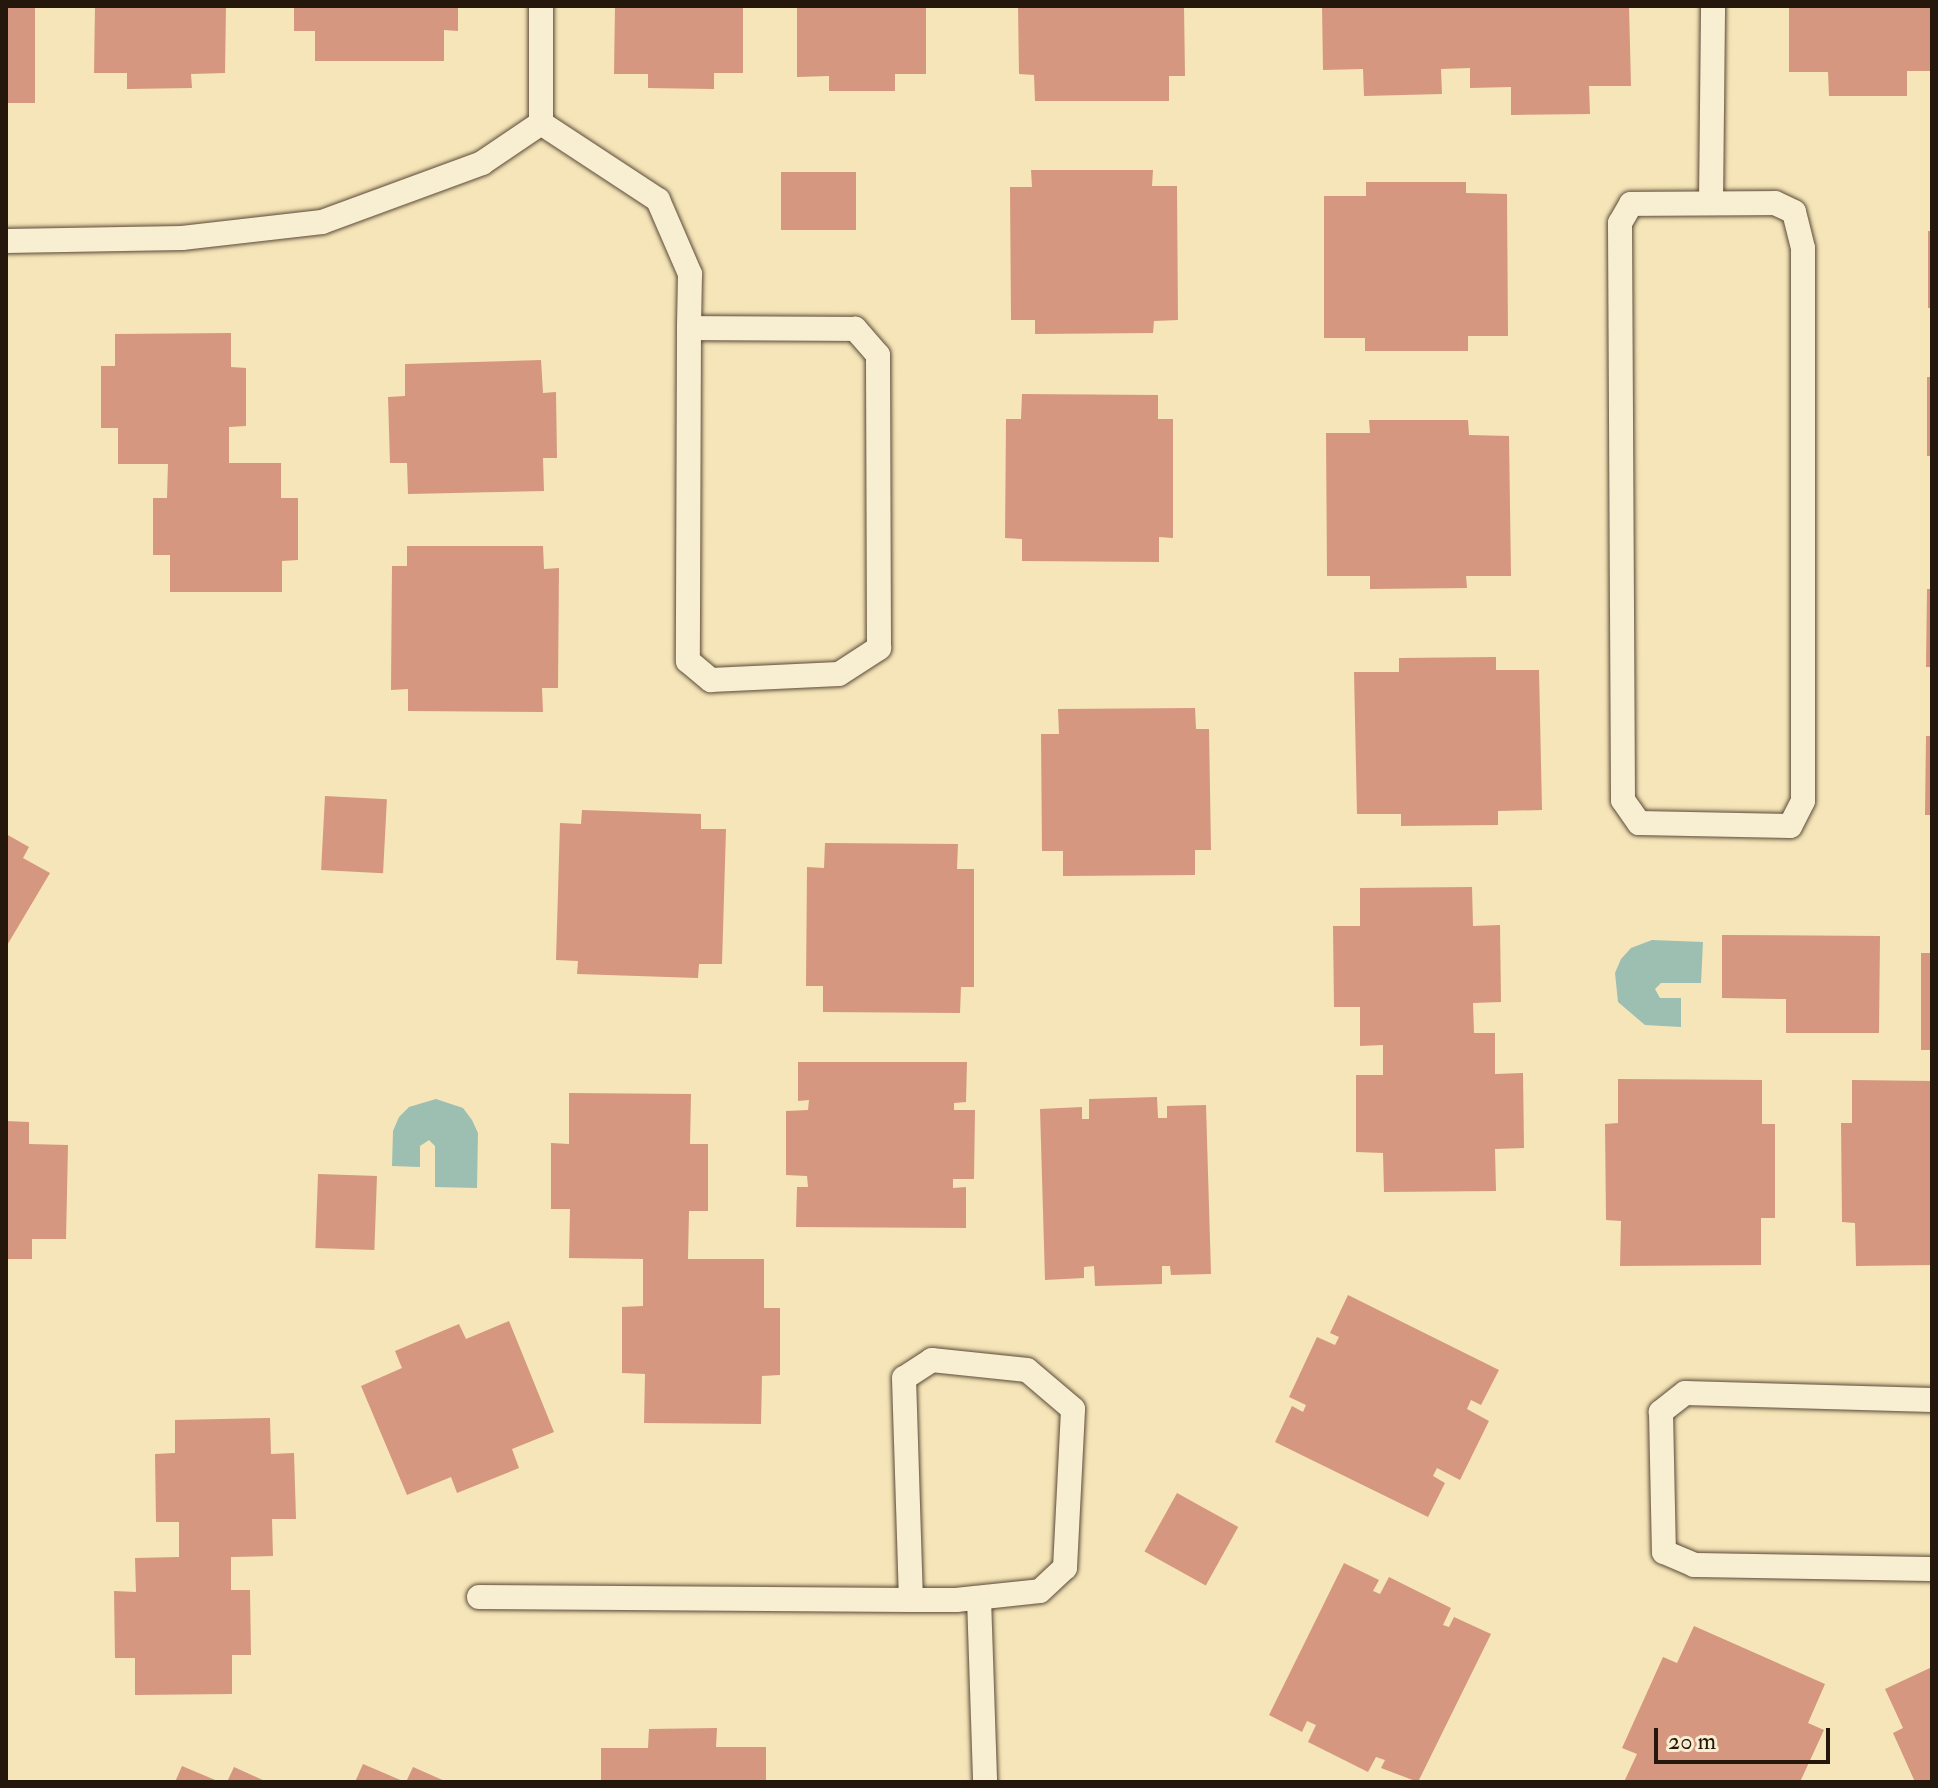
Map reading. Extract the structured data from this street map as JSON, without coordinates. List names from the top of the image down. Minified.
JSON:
{"scale_bar":"20 m"}
